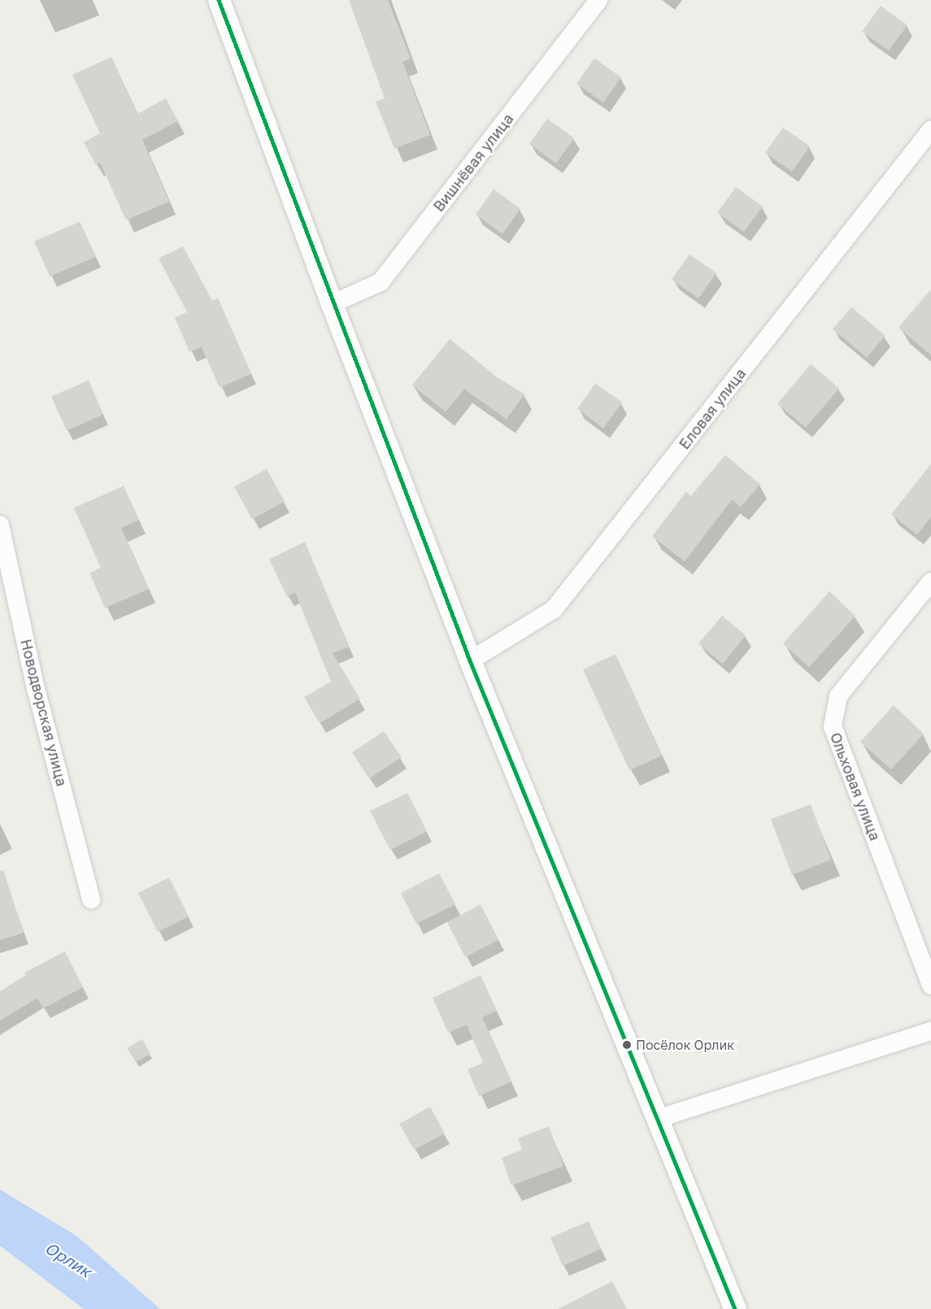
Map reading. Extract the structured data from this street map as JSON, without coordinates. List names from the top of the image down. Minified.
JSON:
{"streets":{"street":["Вишнёвая улица","Еловая улица","Новодворская улица","Ольховая улица"]},"water":["Орлик"],"places":["Посёлок Орлик"]}
